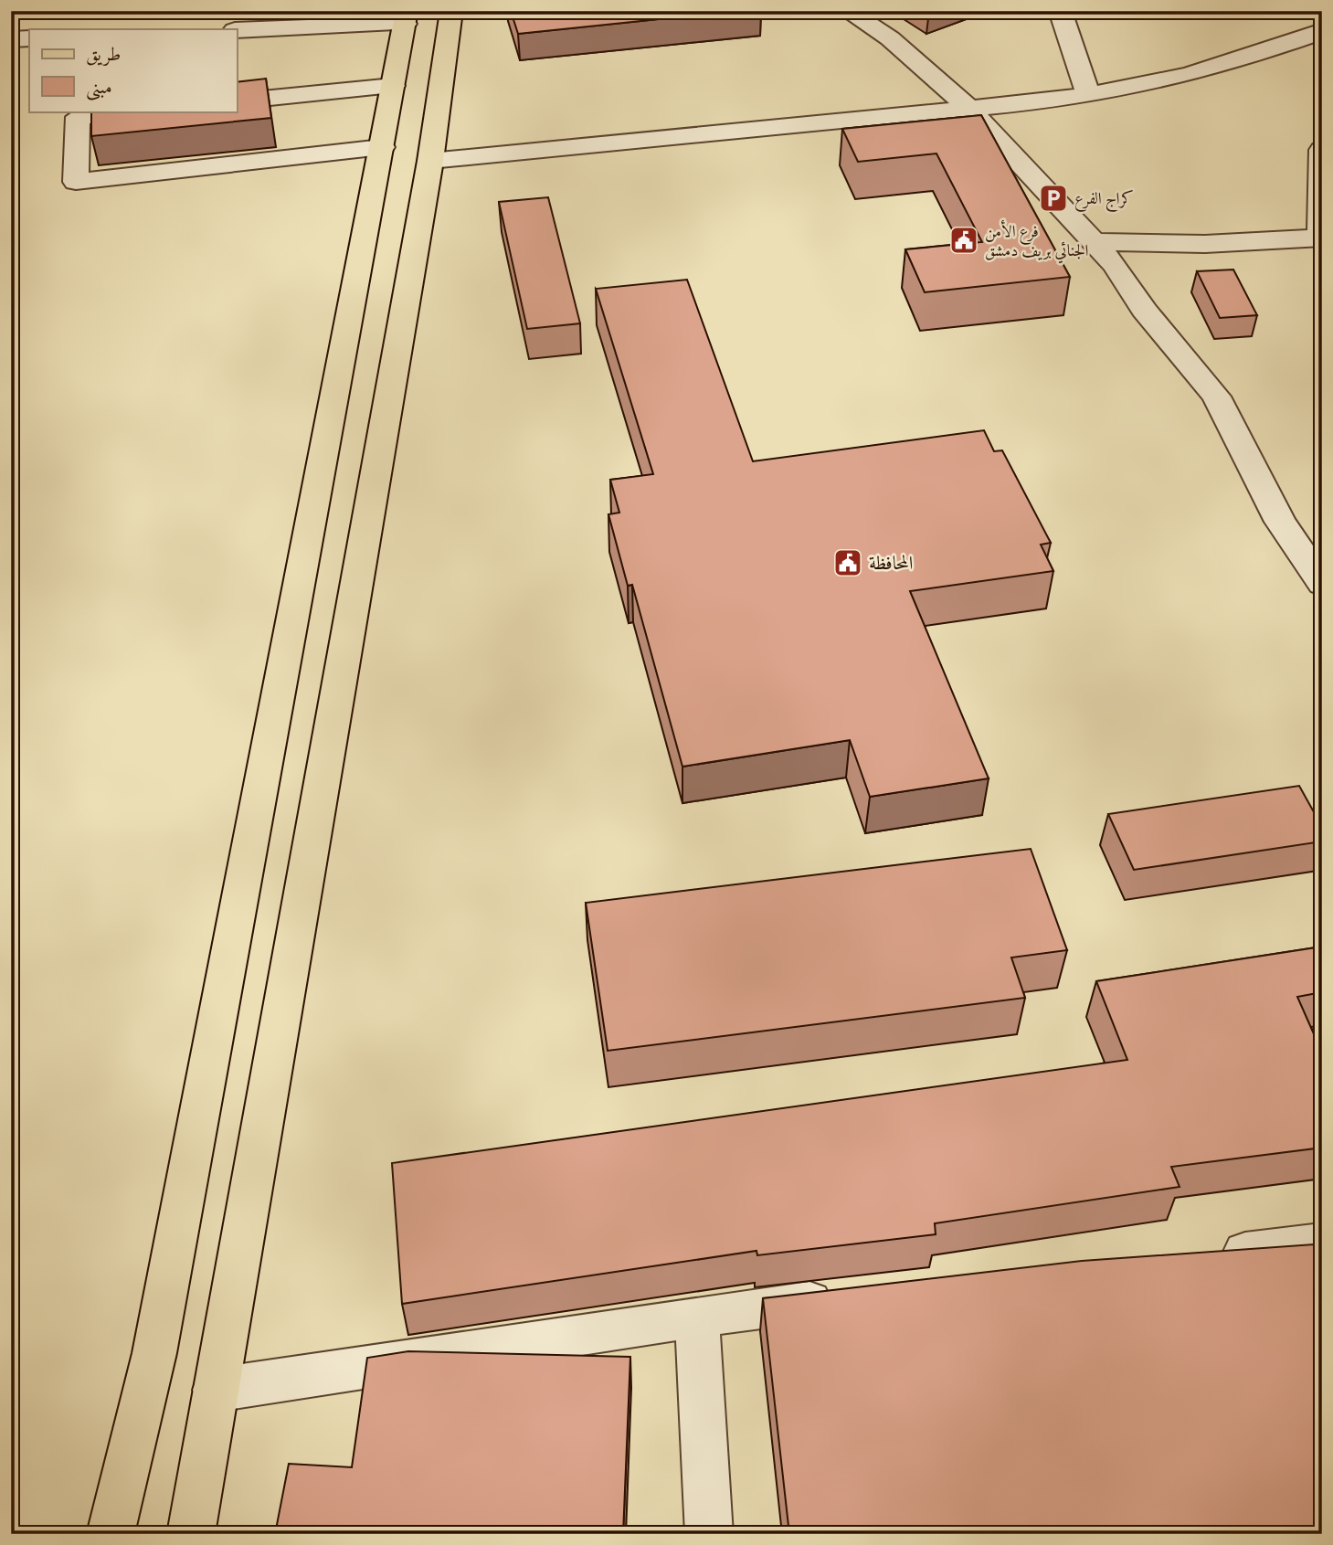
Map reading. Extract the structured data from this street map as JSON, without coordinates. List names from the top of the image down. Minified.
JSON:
{"places":{"parking":["كراج الفرع"],"public building":["فرع الأمن الجنائي بريف دمشق","المحافظة"]},"legend":["طريق","مبنى"]}
